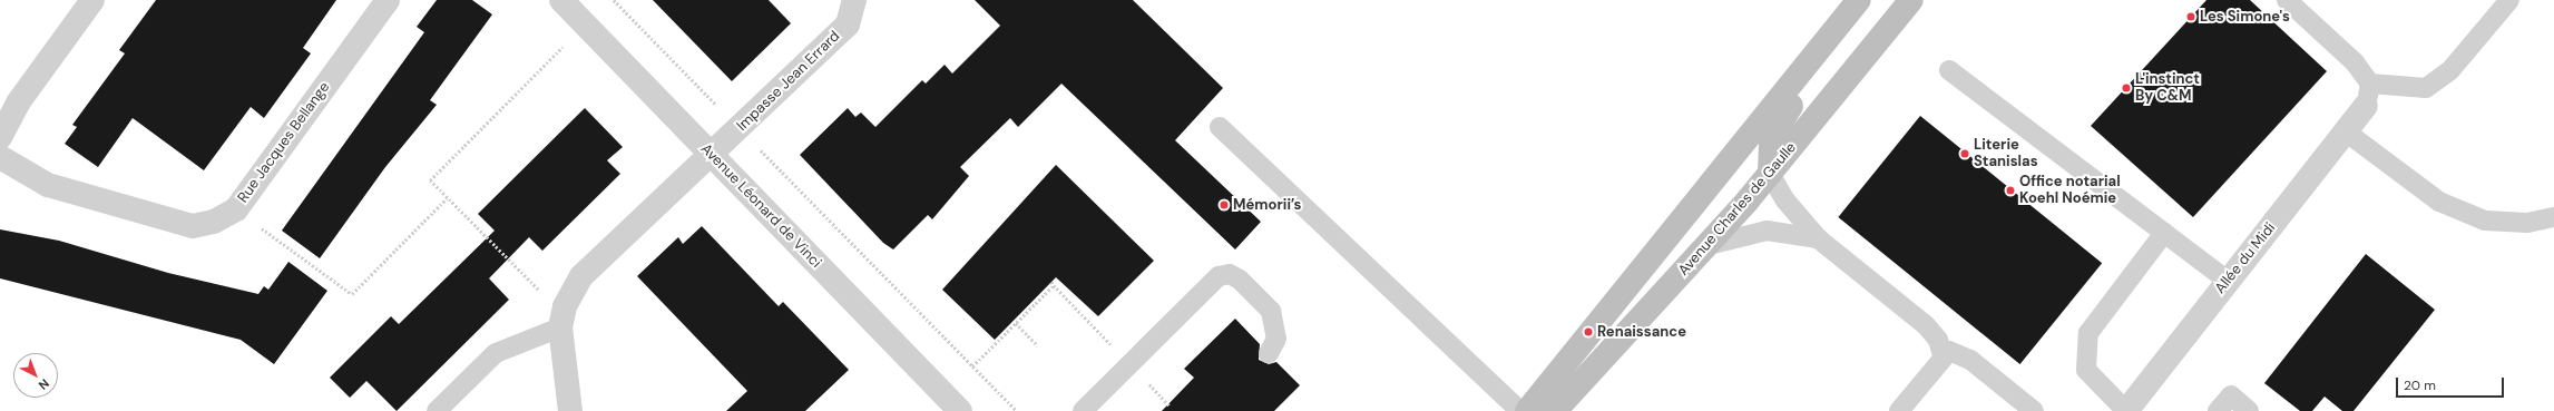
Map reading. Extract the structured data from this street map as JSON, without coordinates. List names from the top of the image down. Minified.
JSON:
{"streets":{"main road":["Avenue Charles de Gaulle"],"street":["Impasse Jean Errard","Rue Jacques Bellange","Avenue Léonard de Vinci","Allée du Midi"]},"crossings":[["Impasse Jean Errard","Avenue Léonard de Vinci"]],"places":["Les Simone's","L'instinct By C&M","Literie Stanislas","Office notarial Koehl Noémie","Mémorii’s","Renaissance"],"scale_bar":"20 m","north":"bottom right"}
